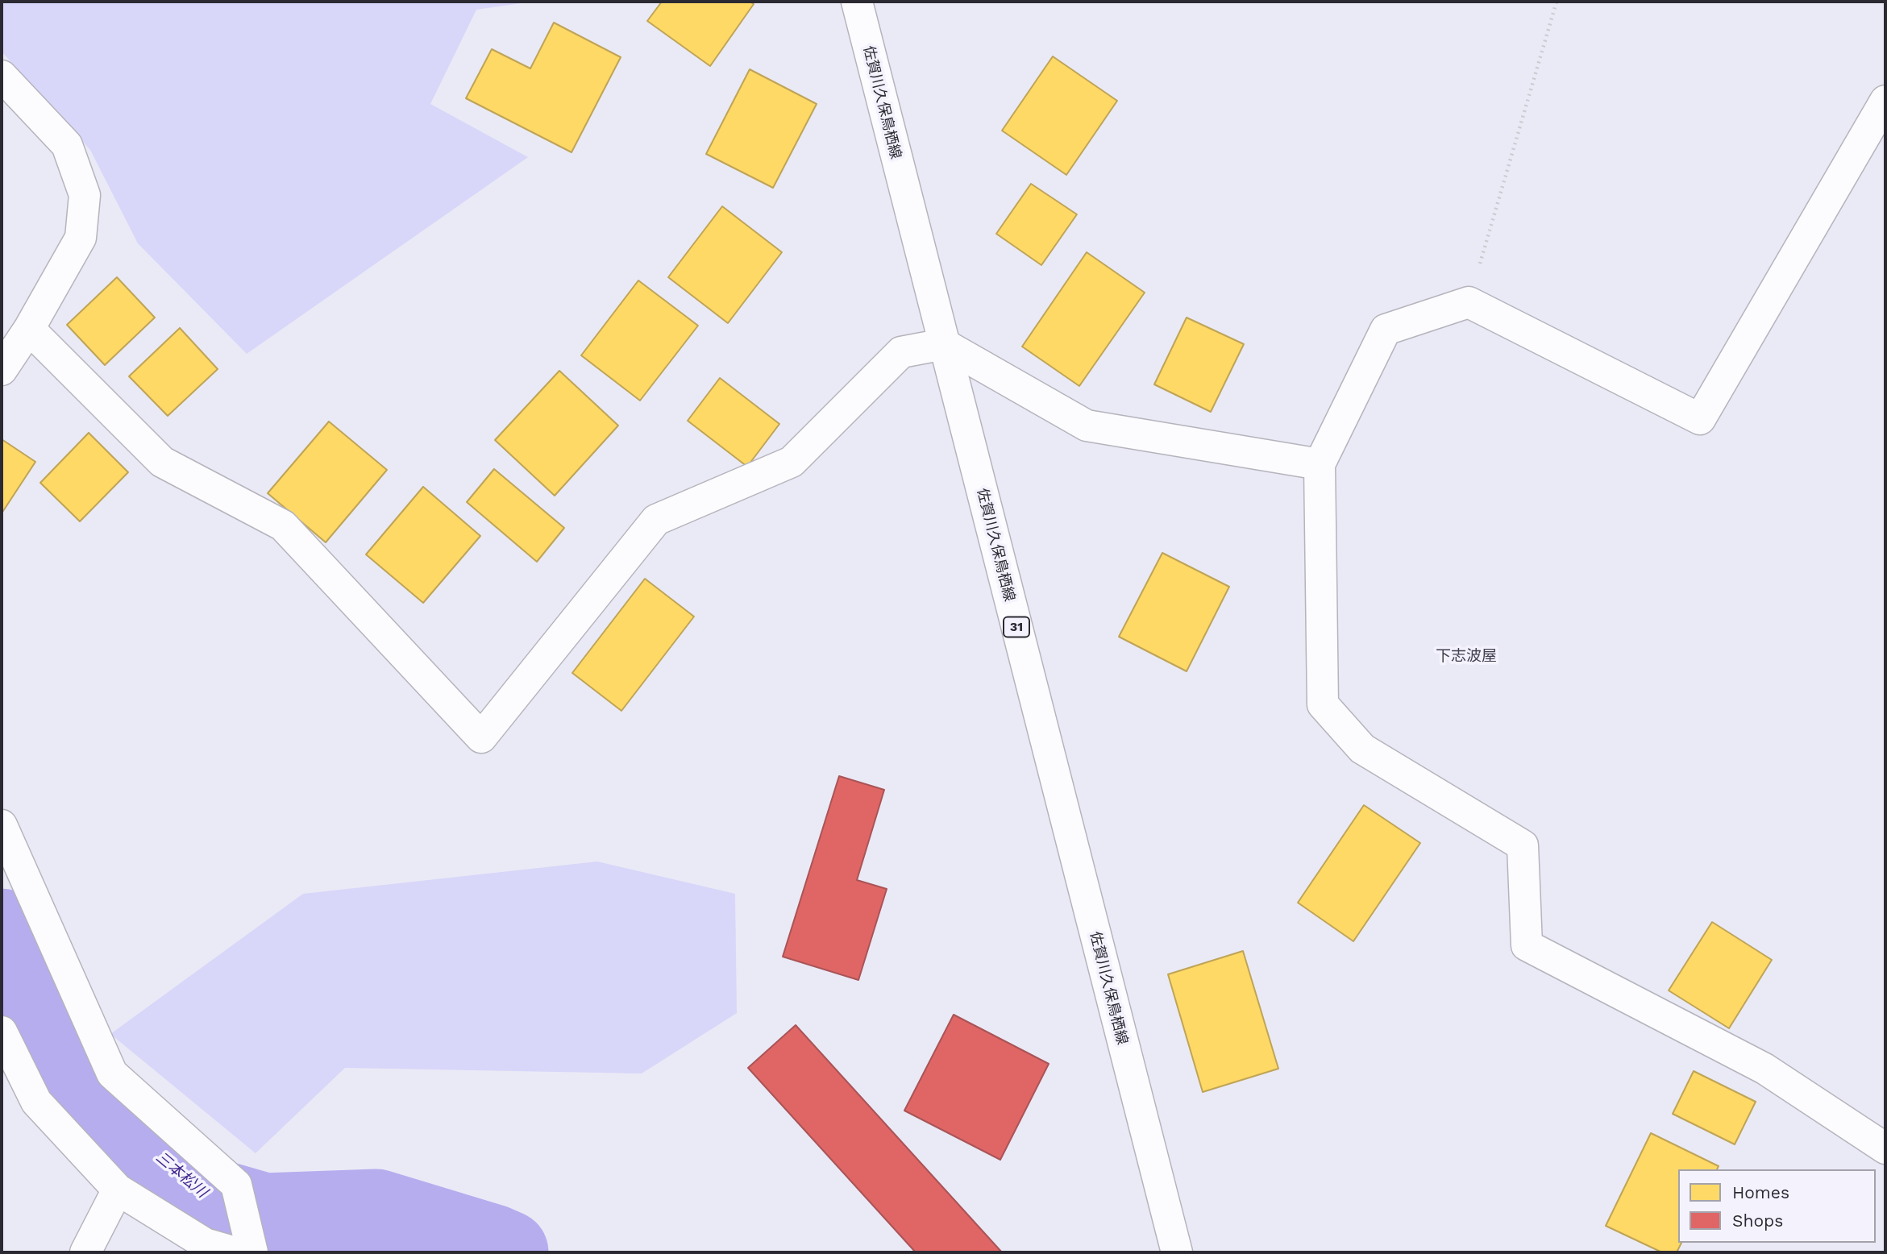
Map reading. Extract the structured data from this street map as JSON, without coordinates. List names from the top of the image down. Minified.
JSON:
{"streets":{"street":["佐賀川久保鳥栖線","31"]},"districts":["下志波屋"],"water":["三本松川"],"legend":["Homes","Shops"]}
